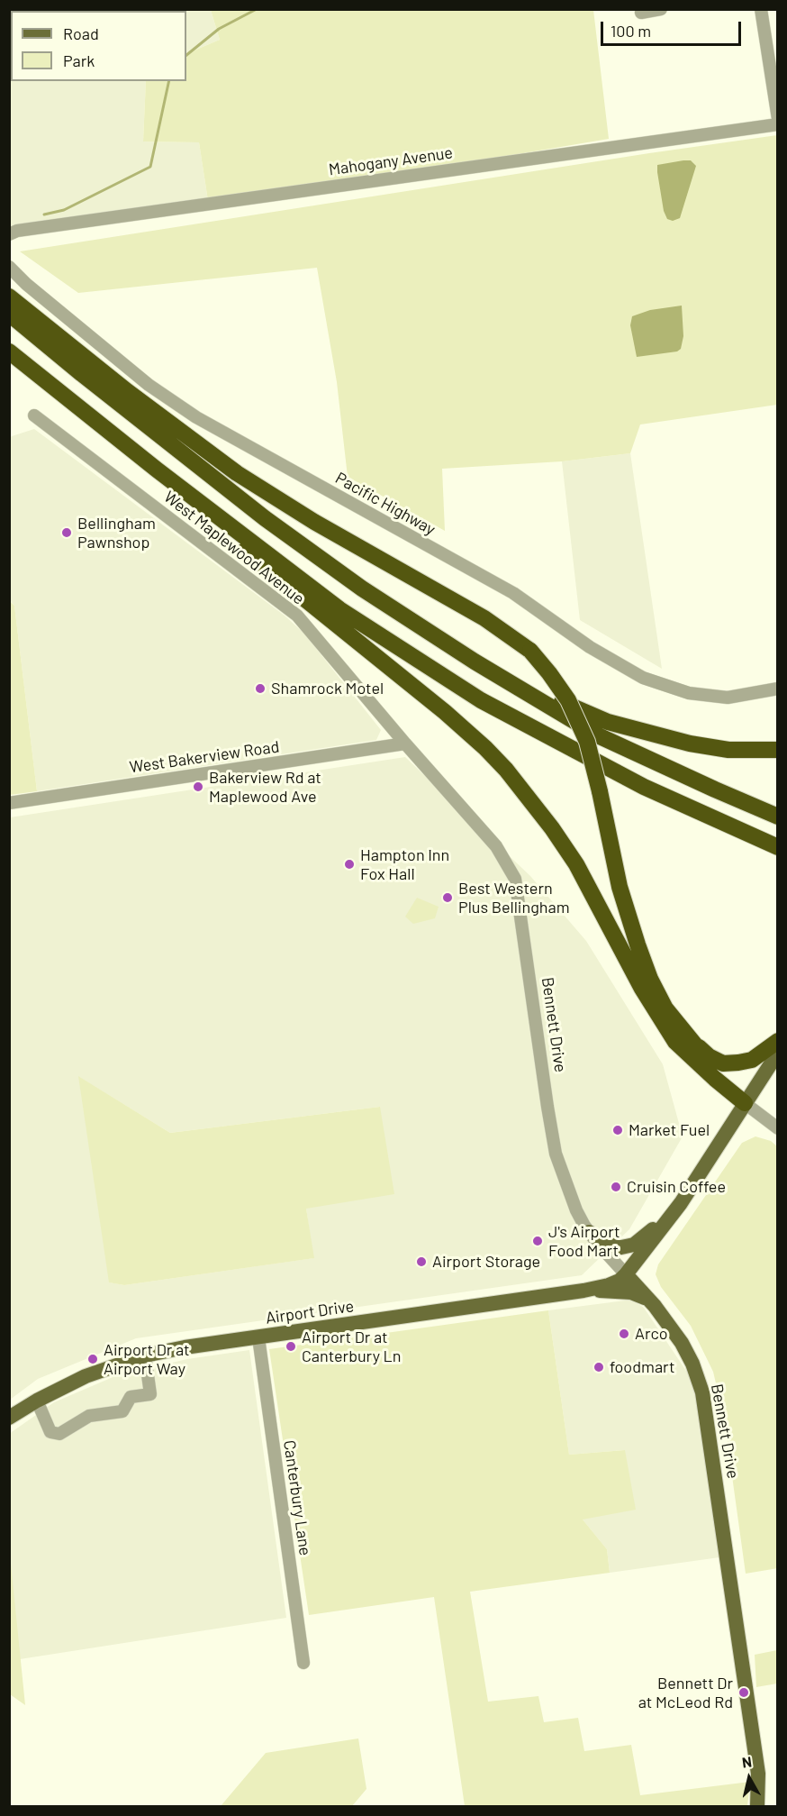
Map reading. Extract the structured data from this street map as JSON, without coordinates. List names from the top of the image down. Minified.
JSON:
{"streets":{"main road":["Bennett Drive","Airport Drive"],"street":["Mahogany Avenue","Pacific Highway","West Maplewood Avenue","West Bakerview Road","Canterbury Lane"]},"crossings":[["West Maplewood Avenue","West Bakerview Road"],["West Maplewood Avenue","Bennett Drive"],["Bennett Drive","Airport Drive"],["Airport Drive","Canterbury Lane"]],"places":["Bellingham Pawnshop","Shamrock Motel","Bakerview Rd at Maplewood Ave","Hampton Inn Fox Hall","Best Western Plus Bellingham","Market Fuel","Cruisin Coffee","J's Airport Food Mart","Airport Storage","Arco","Airport Dr at Canterbury Ln","Airport Dr at Airport Way","foodmart","Bennett Dr at McLeod Rd"],"legend":["Road","Park"],"scale_bar":"100 m","north":"top"}
